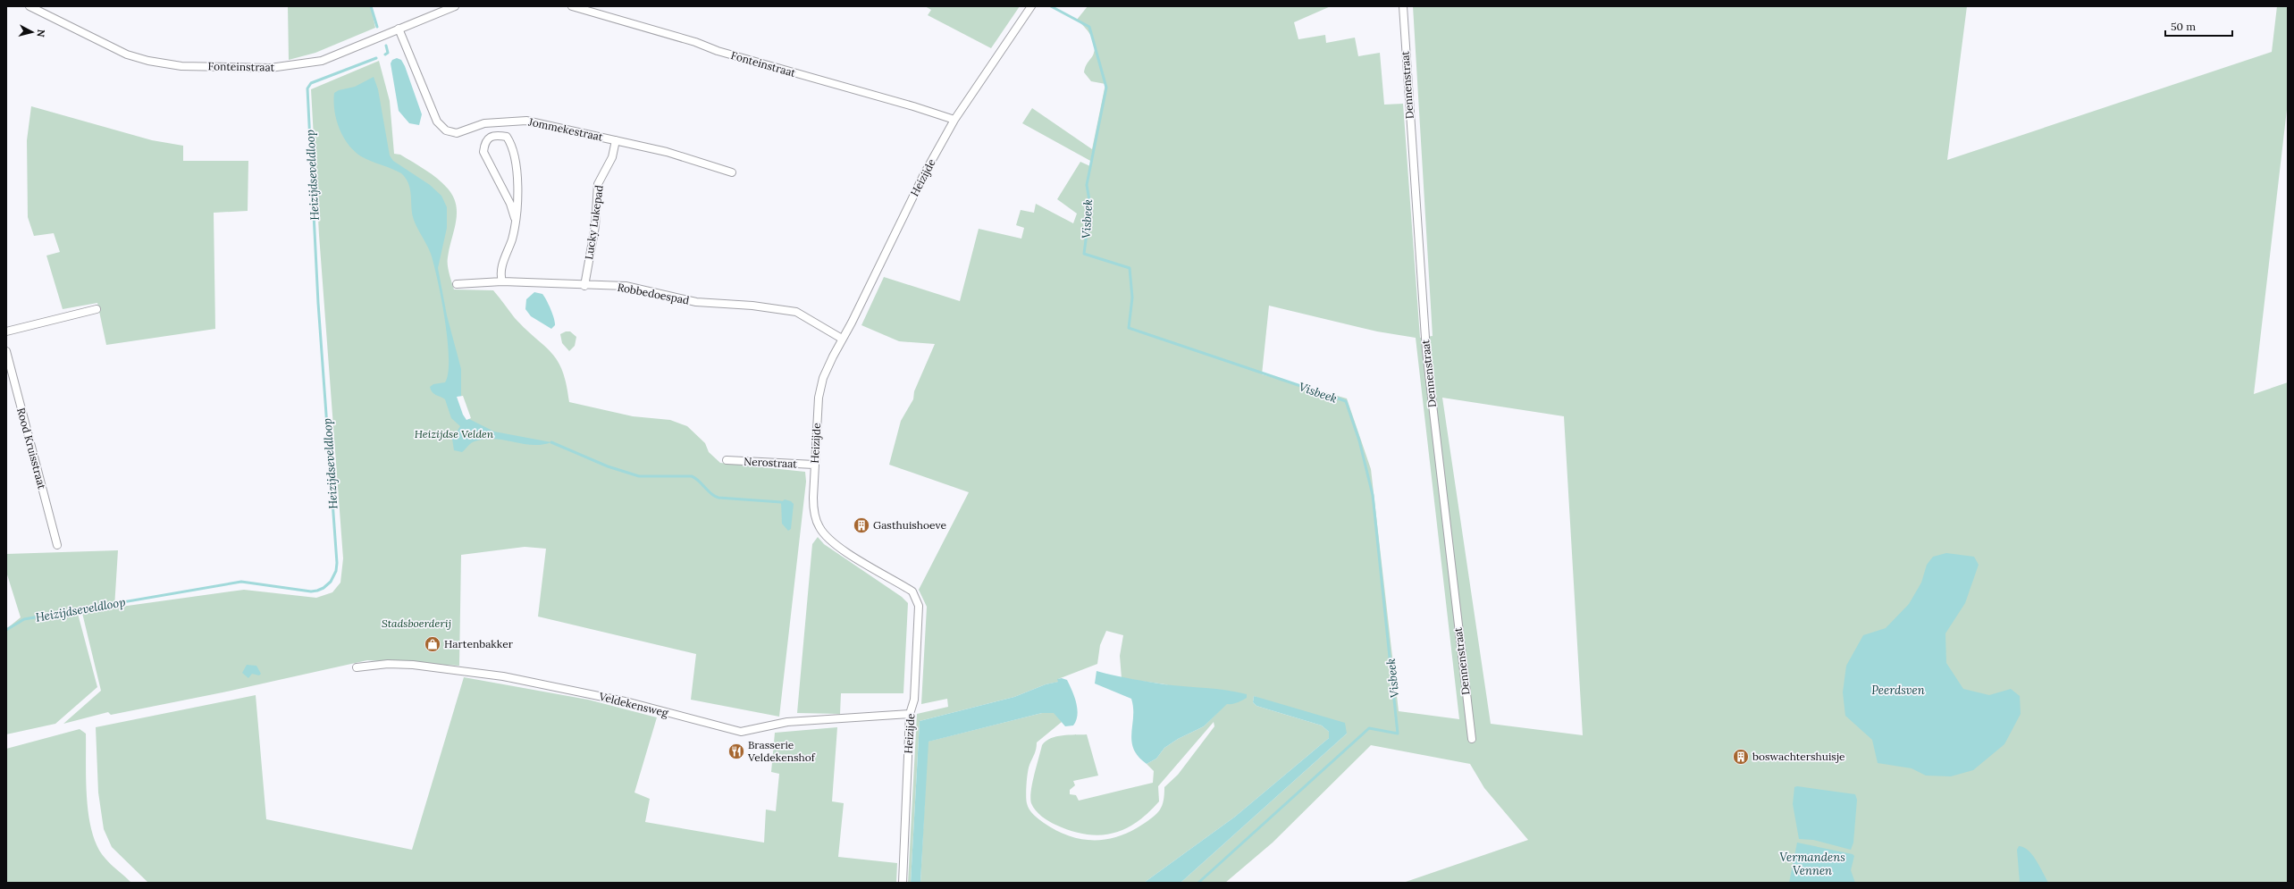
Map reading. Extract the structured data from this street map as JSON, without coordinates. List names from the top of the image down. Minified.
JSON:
{"streets":{"street":["Fonteinstraat","Dennenstraat","Jommekestraat","Heizijde","Lucky Lukepad","Robbedoespad","Rood Kruisstraat","Nerostraat","Veldekensweg"]},"crossings":[["Fonteinstraat","Jommekestraat"],["Fonteinstraat","Heizijde"],["Jommekestraat","Lucky Lukepad"],["Heizijde","Robbedoespad"],["Heizijde","Nerostraat"],["Heizijde","Veldekensweg"],["Lucky Lukepad","Robbedoespad"]],"water":["Heizijdseveldloop","Visbeek","Peerdsven","Vermandens Vennen"],"parks":["Heizijdse Velden","Stadsboerderij"],"places":{"building":["Gasthuishoeve","boswachtershuisje"],"shop":["Hartenbakker"],"restaurant":["Brasserie Veldekenshof"]},"scale_bar":"50 m","north":"right"}
